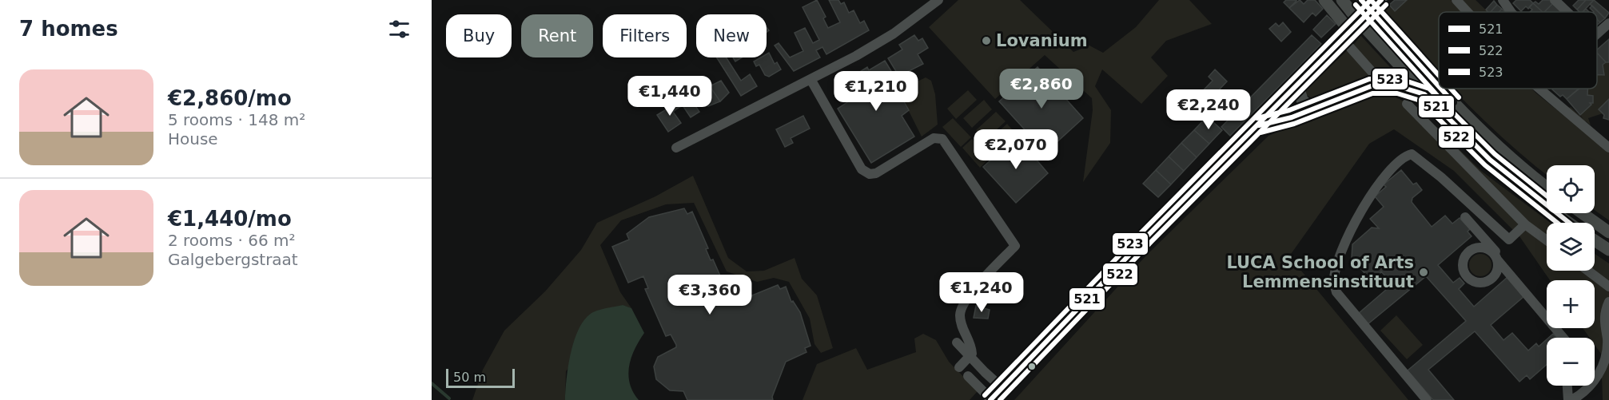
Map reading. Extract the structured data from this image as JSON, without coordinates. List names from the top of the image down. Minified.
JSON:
{"places":["Lovanium","LUCA School of Arts Lemmensinstituut"],"lines":["transit line 521","transit line 523","transit line 522"],"legend":["521","522","523"],"scale_bar":"50 m","page":{"heading":"7 homes","chip":["Buy","Rent","Filters","New"],"list":[{"name":"€2,860/mo","note":"5 rooms · 148 m² · House"},{"name":"€1,440/mo","note":"2 rooms · 66 m² · Galgebergstraat"}],"price":["€2,860","€1,210","€1,440","€2,240","€2,070","€1,240","€3,360"],"map_buttons":["+","−"],"scale":"50 m"}}
